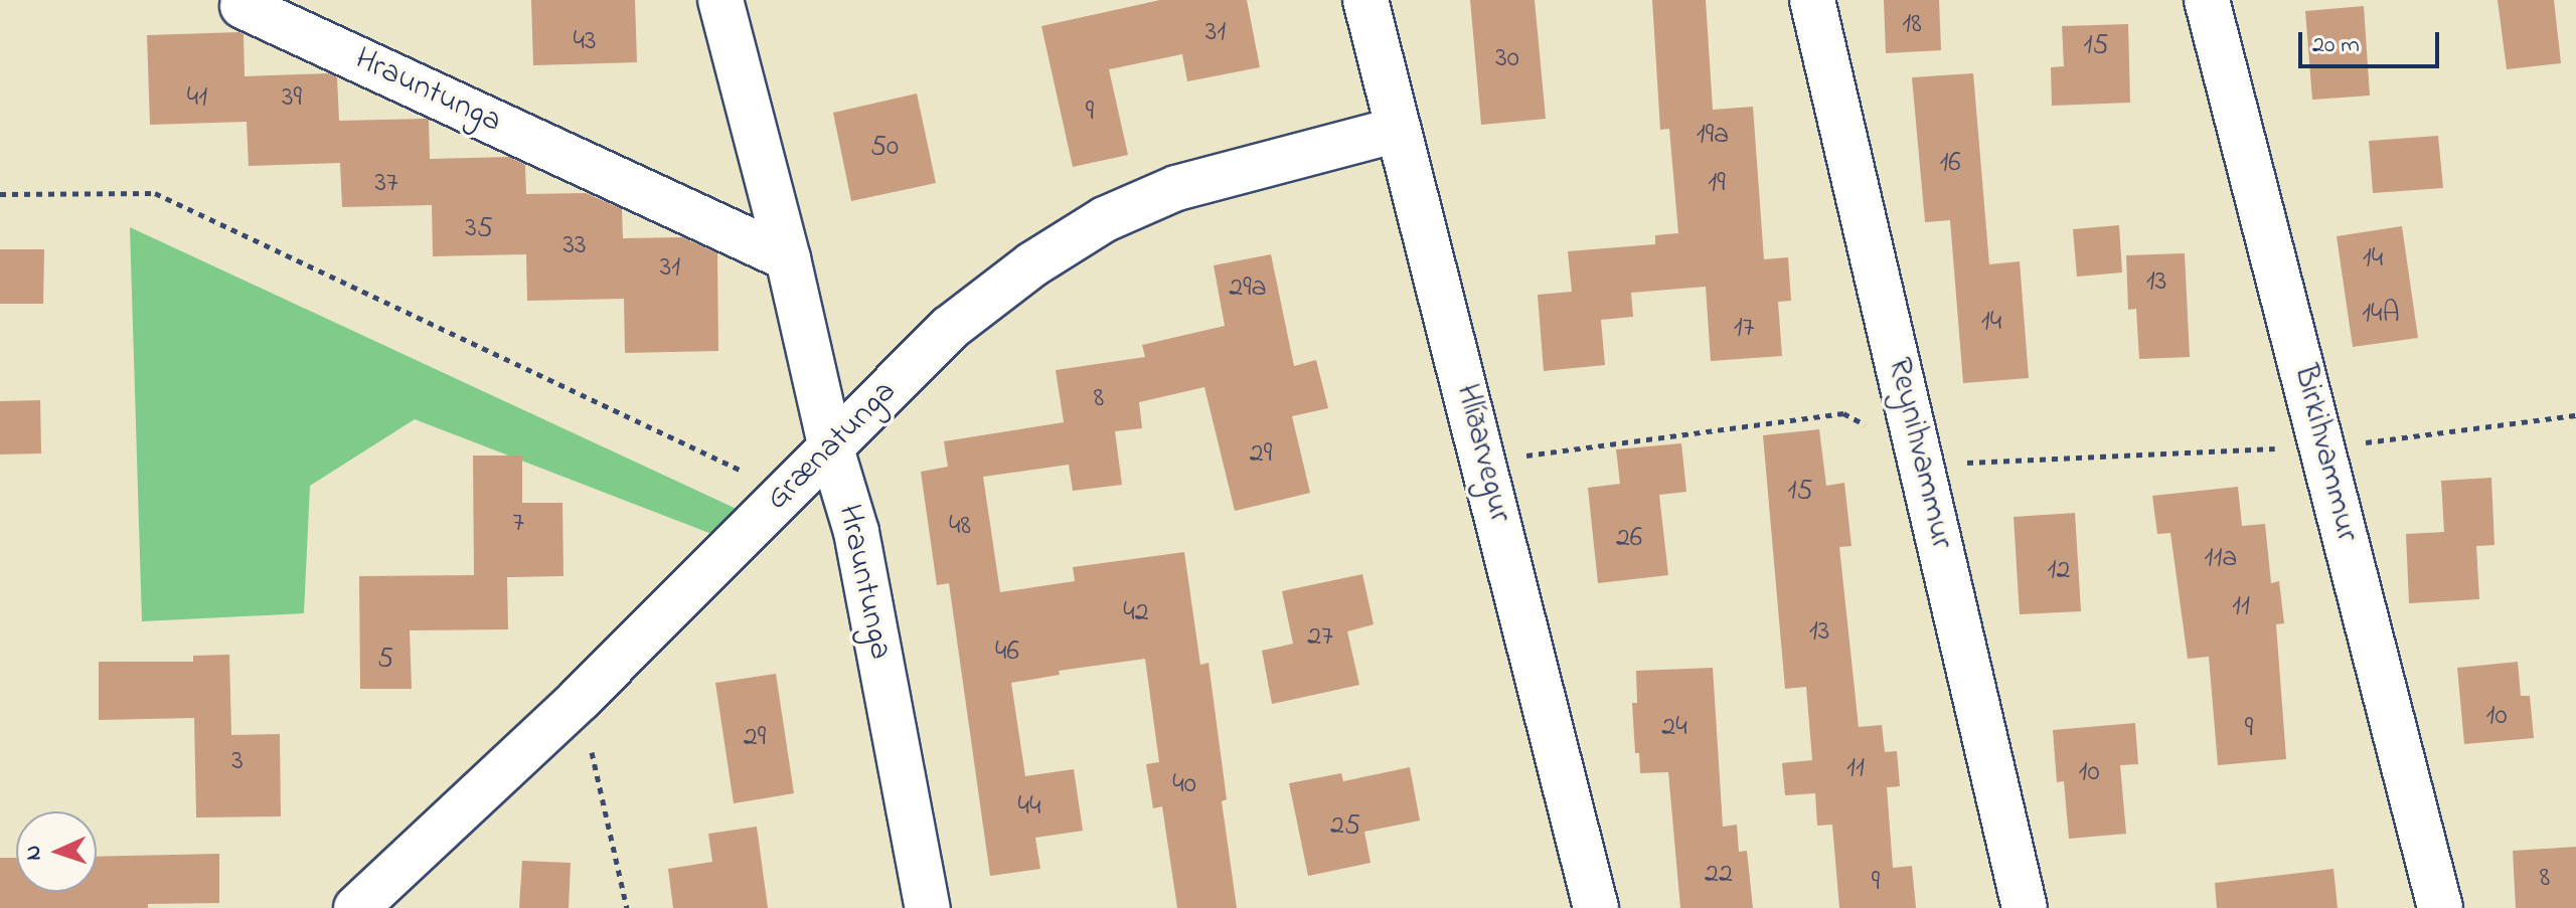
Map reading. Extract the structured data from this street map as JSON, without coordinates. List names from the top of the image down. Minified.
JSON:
{"streets":{"street":["Hrauntunga","Grænatunga","Hlíðarvegur","Reynihvammur","Birkihvammur"]},"crossings":[["Hrauntunga","Grænatunga"],["Grænatunga","Hlíðarvegur"]],"house_numbers":["18","31","43","15","30","41","39","9","19a","50","16","37","19","35","33","14","31","13","29a","14A","14","17","8","29","15","7","48","26","11a","12","11","42","13","27","46","5","10","24","9","29","3","11","10","40","44","25","22","8","9"],"scale_bar":"20 m","north":"left"}
